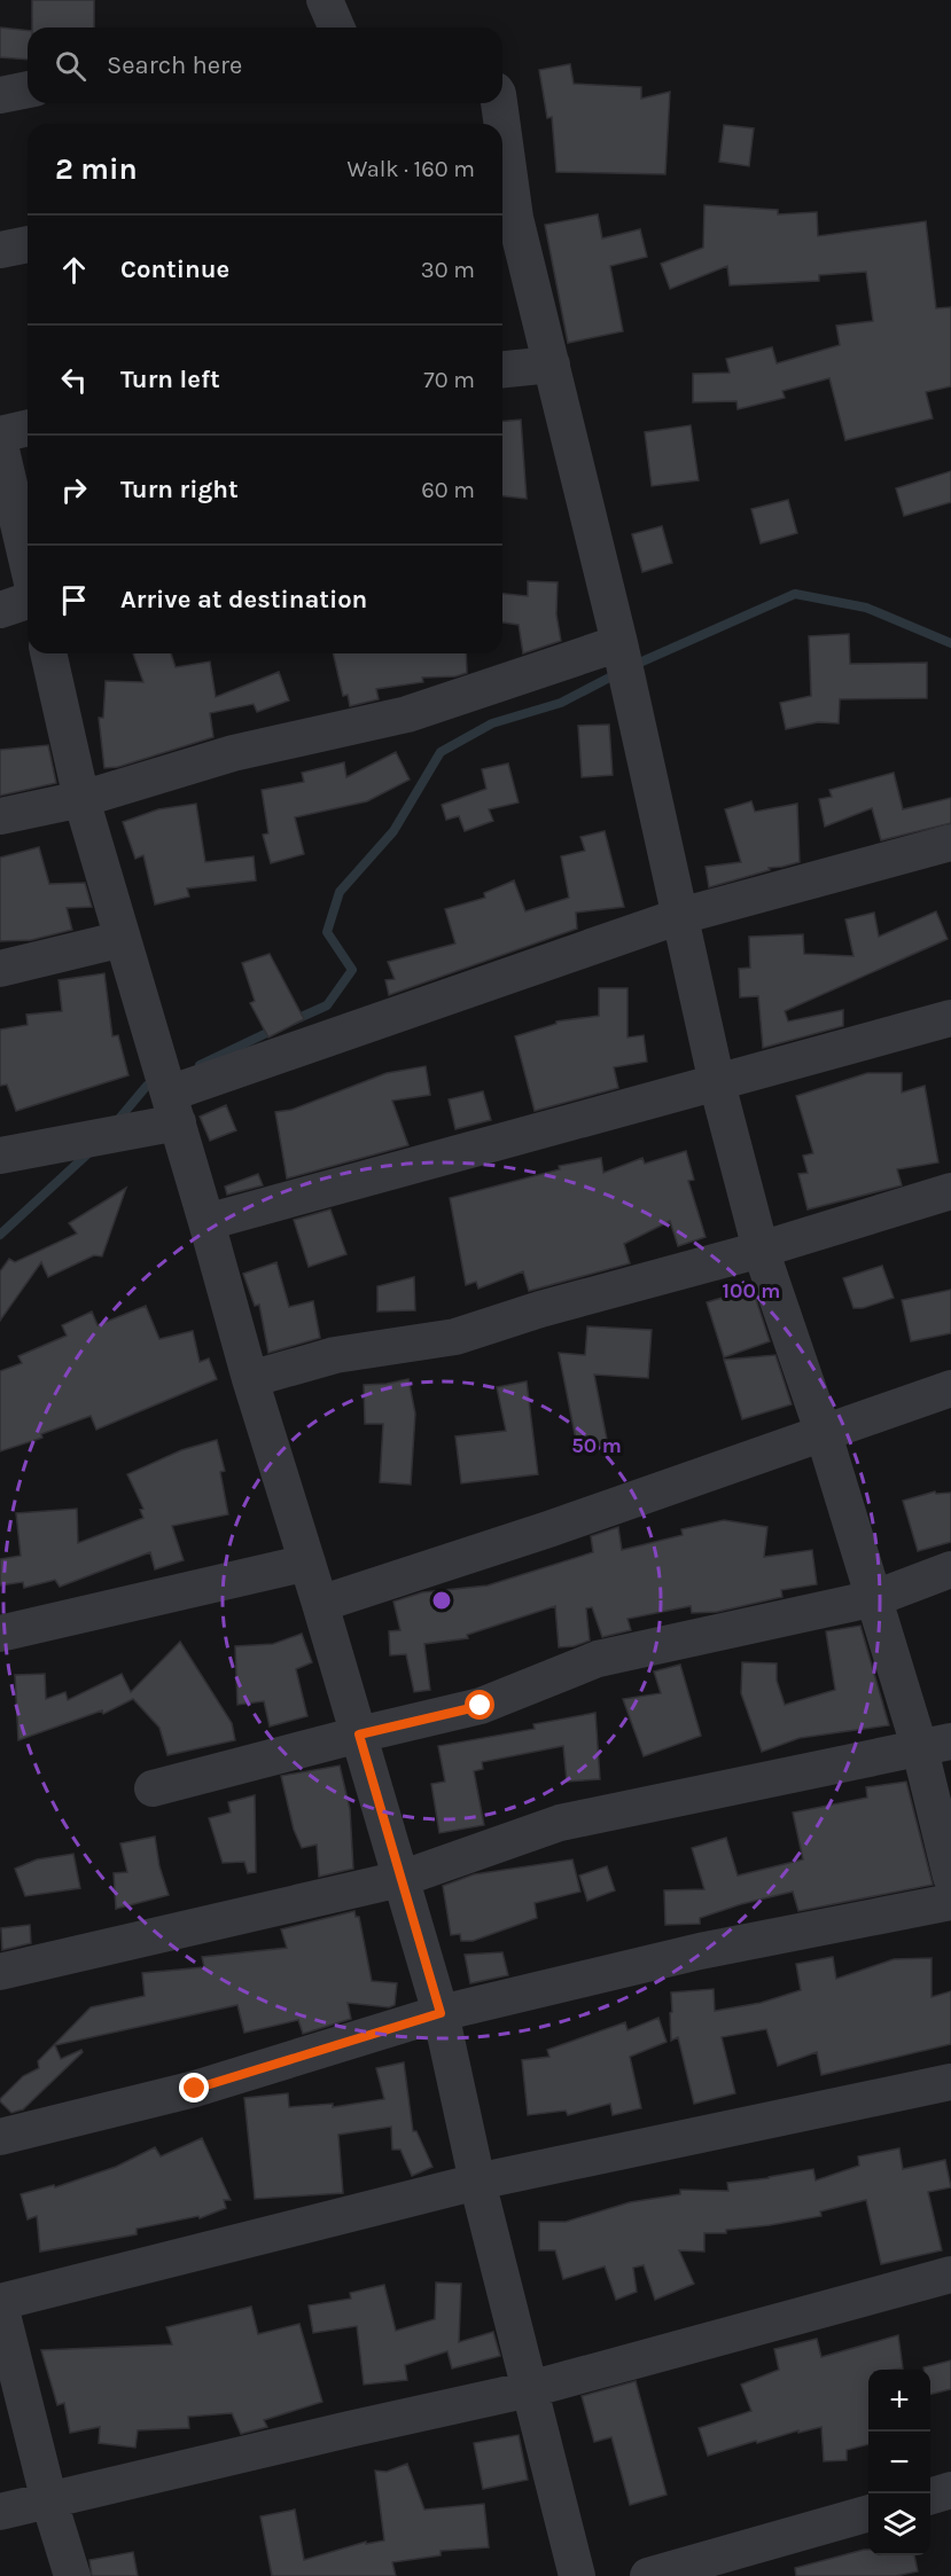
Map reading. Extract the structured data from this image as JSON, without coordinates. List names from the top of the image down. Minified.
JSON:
{"page":{"search":"Search here","heading":["2 min","Walk · 160 m"],"list":[["Continue","30 m"],["Turn left","70 m"],["Turn right","60 m"],"Arrive at destination"],"map_buttons":["+","−"]},"rings":["100 m","50 m"]}
